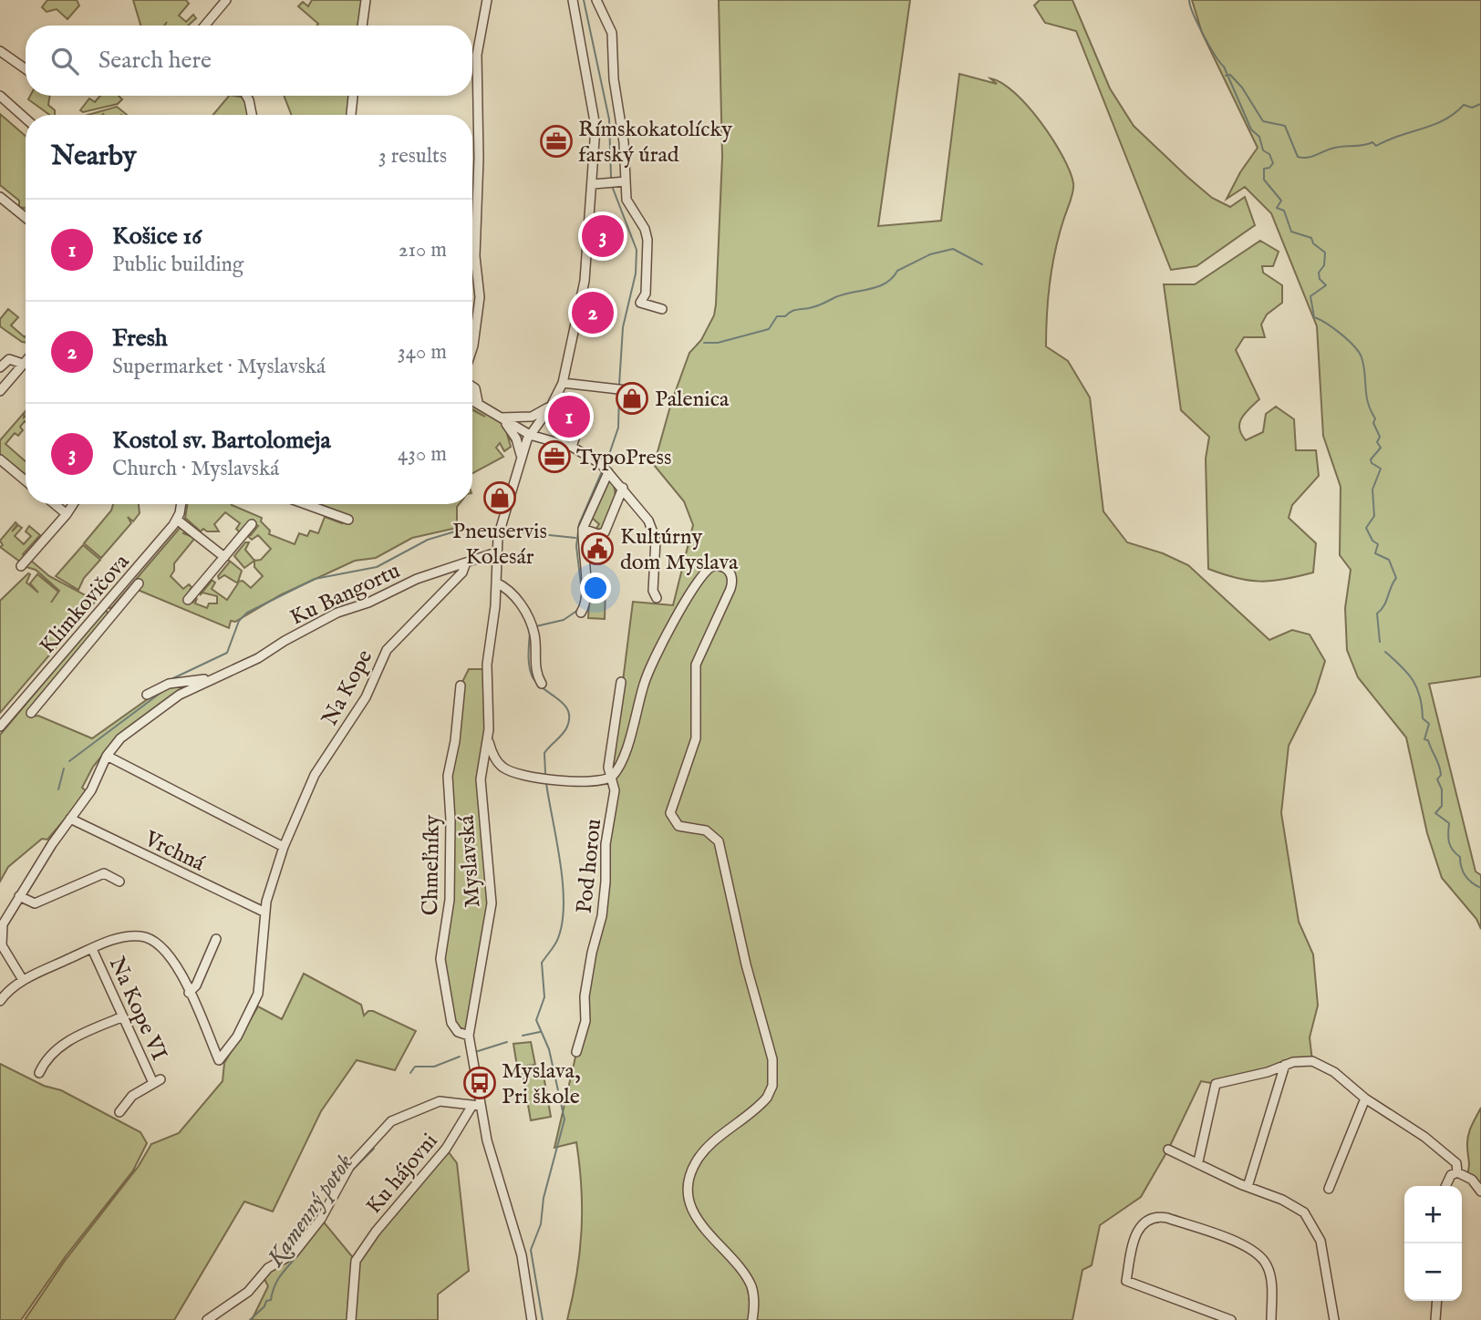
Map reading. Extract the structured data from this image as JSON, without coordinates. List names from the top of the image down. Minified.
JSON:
{"streets":{"street":["Ku Bangortu","Klimkovičova","Na Kope","Vrchná","Myslavská","Chmeľníky","Pod horou","Na Kope VI","Ku hájovni"]},"crossings":[["Ku Bangortu","Na Kope"],["Ku Bangortu","Vrchná"],["Ku Bangortu","Myslavská"],["Na Kope","Vrchná"],["Myslavská","Chmeľníky"],["Myslavská","Ku hájovni"]],"water":["Kamenný potok"],"places":{"office":["Rímskokatolícky farský úrad","TypoPress"],"shop":["Palenica","Pneuservis Kolesár"],"public building":["Kultúrny dom Myslava"],"bus stop":["Myslava, Pri škole"]},"page":{"search":"Search here","heading":["Nearby","3 results"],"list":[{"mark":"1","name":"Košice 16","note":"Public building","value":"210 m"},{"mark":"2","name":"Fresh","note":"Supermarket · Myslavská","value":"340 m"},{"mark":"3","name":"Kostol sv. Bartolomeja","note":"Church · Myslavská","value":"430 m"}],"pins":["3","2","1"],"map_buttons":["+","−"]}}
